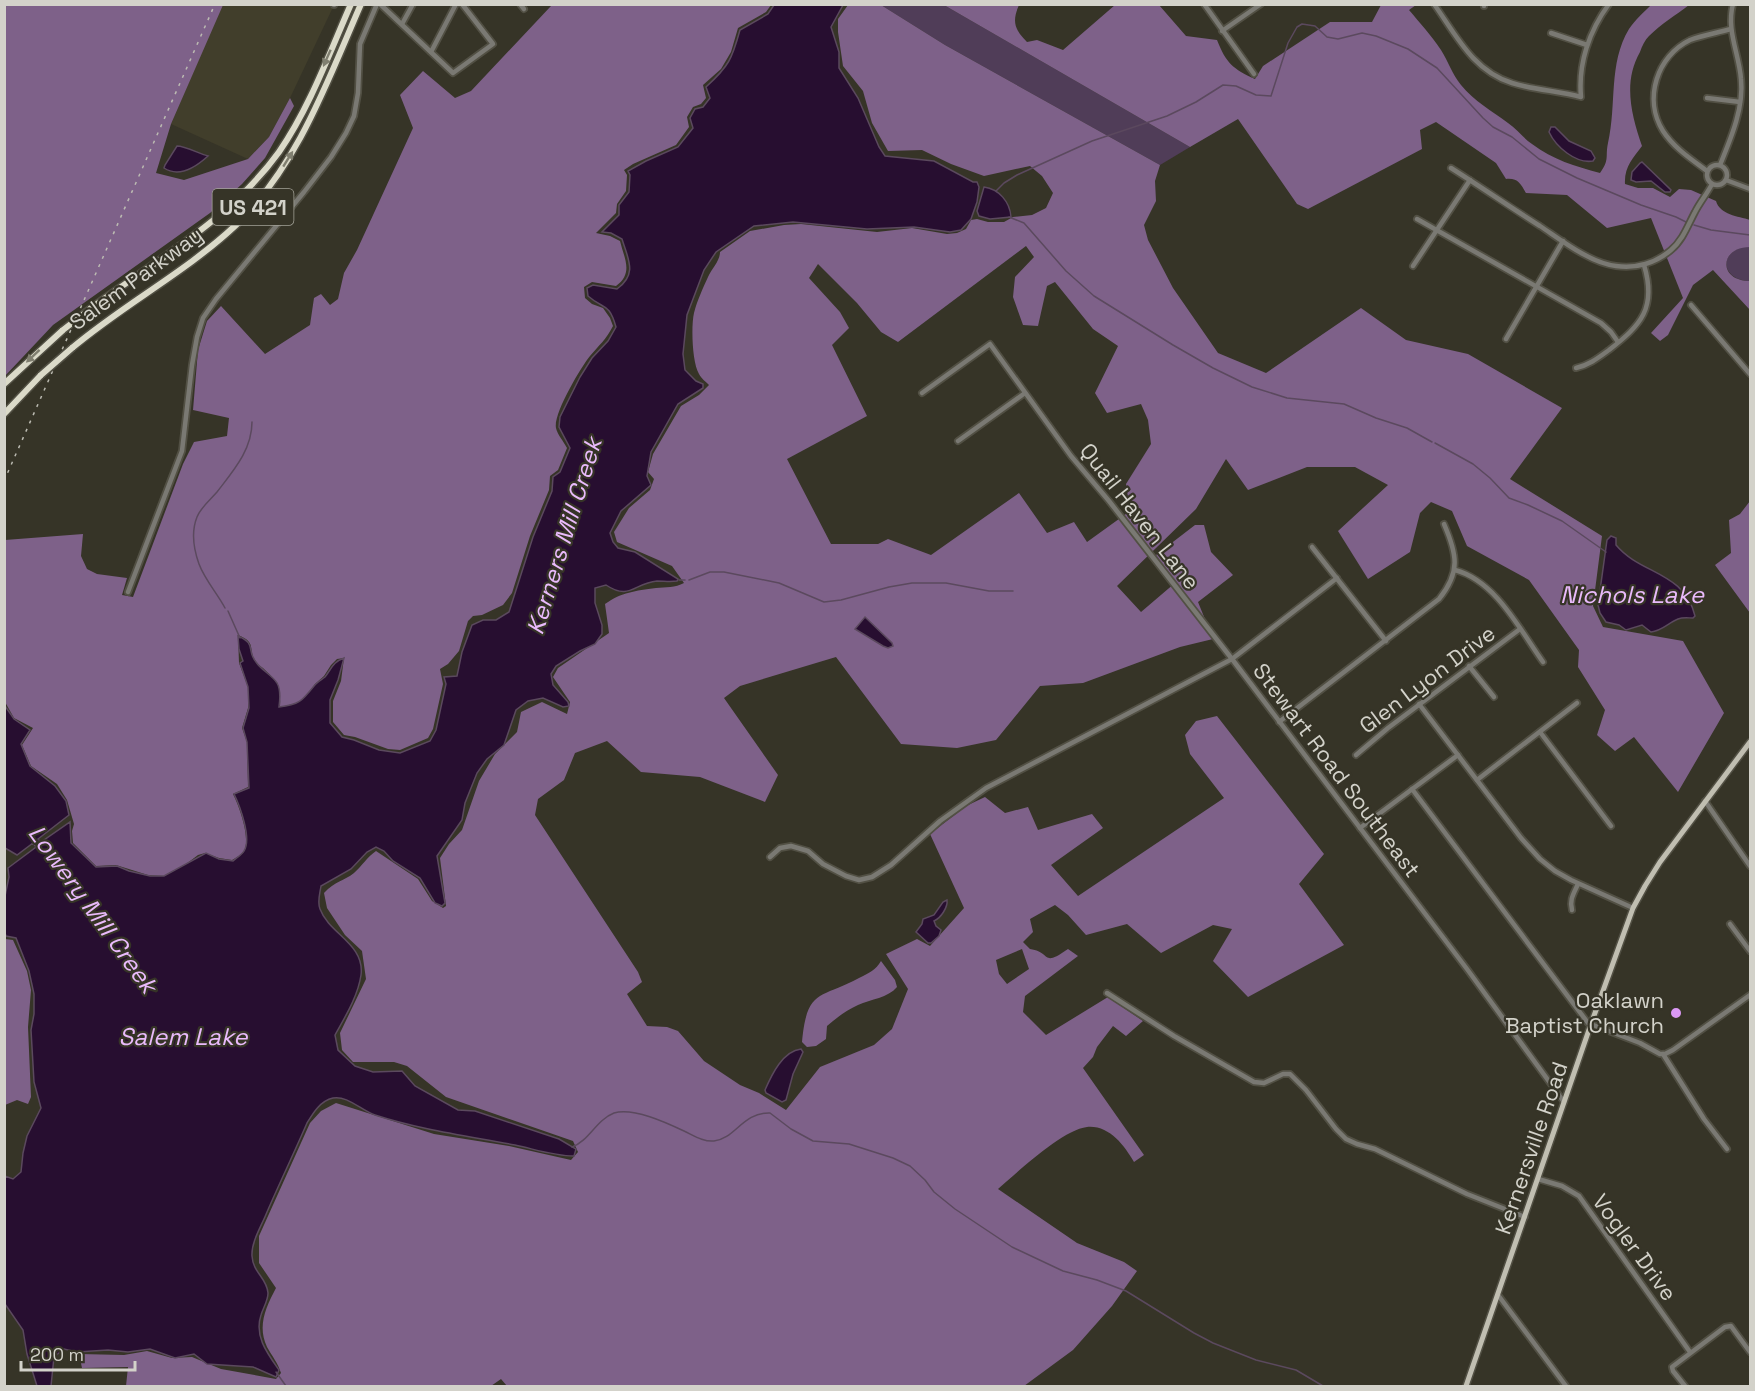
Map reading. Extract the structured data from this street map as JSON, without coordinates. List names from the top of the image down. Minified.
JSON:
{"streets":{"highway":["US 421","Salem Parkway"],"main road":["Kernersville Road"],"street":["Quail Haven Lane","Glen Lyon Drive","Stewart Road Southeast","Vogler Drive"]},"crossings":[["Quail Haven Lane","Stewart Road Southeast"],["Stewart Road Southeast","Kernersville Road"],["Kernersville Road","Vogler Drive"]],"water":["Kerners Mill Creek","Nichols Lake","Lowery Mill Creek","Salem Lake"],"places":["Oaklawn Baptist Church"],"scale_bar":"200 m"}
